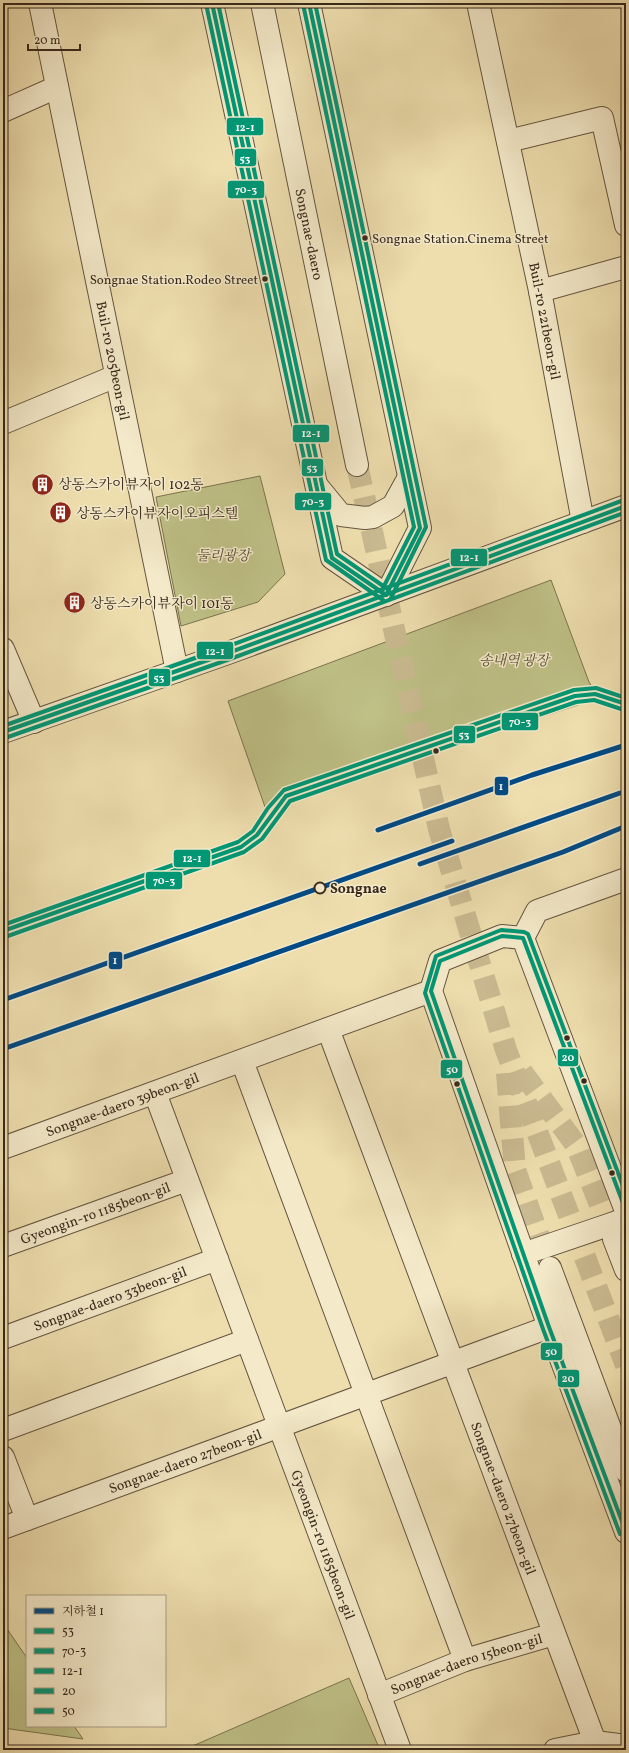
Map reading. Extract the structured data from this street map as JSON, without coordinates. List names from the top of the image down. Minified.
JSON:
{"streets":{"street":["Songnae-daero","Buil-ro 221beon-gil","Buil-ro 205beon-gil","Songnae-daero 39beon-gil","Gyeongin-ro 1185beon-gil","Songnae-daero 33beon-gil","Songnae-daero 27beon-gil","Songnae-daero 15beon-gil"]},"crossings":[["Songnae-daero 39beon-gil","Gyeongin-ro 1185beon-gil"],["Songnae-daero 39beon-gil","Songnae-daero 27beon-gil"],["Gyeongin-ro 1185beon-gil","Songnae-daero 33beon-gil"],["Gyeongin-ro 1185beon-gil","Songnae-daero 27beon-gil"],["Gyeongin-ro 1185beon-gil","Songnae-daero 15beon-gil"],["Songnae-daero 27beon-gil","Songnae-daero 15beon-gil"]],"parks":["둘리광장","송내역 광장"],"places":{"other":["Songnae Station.Cinema Street","Songnae Station.Rodeo Street","Songnae"],"building":["상동스카이뷰자이 102동","상동스카이뷰자이오피스텔","상동스카이뷰자이 101동"]},"lines":["transit line 53","transit line 12-1","transit line 70-3","metro line 1","transit line 50","transit line 20"],"legend":["지하철 1","53","70-3","12-1","20","50"],"scale_bar":"20 m"}
